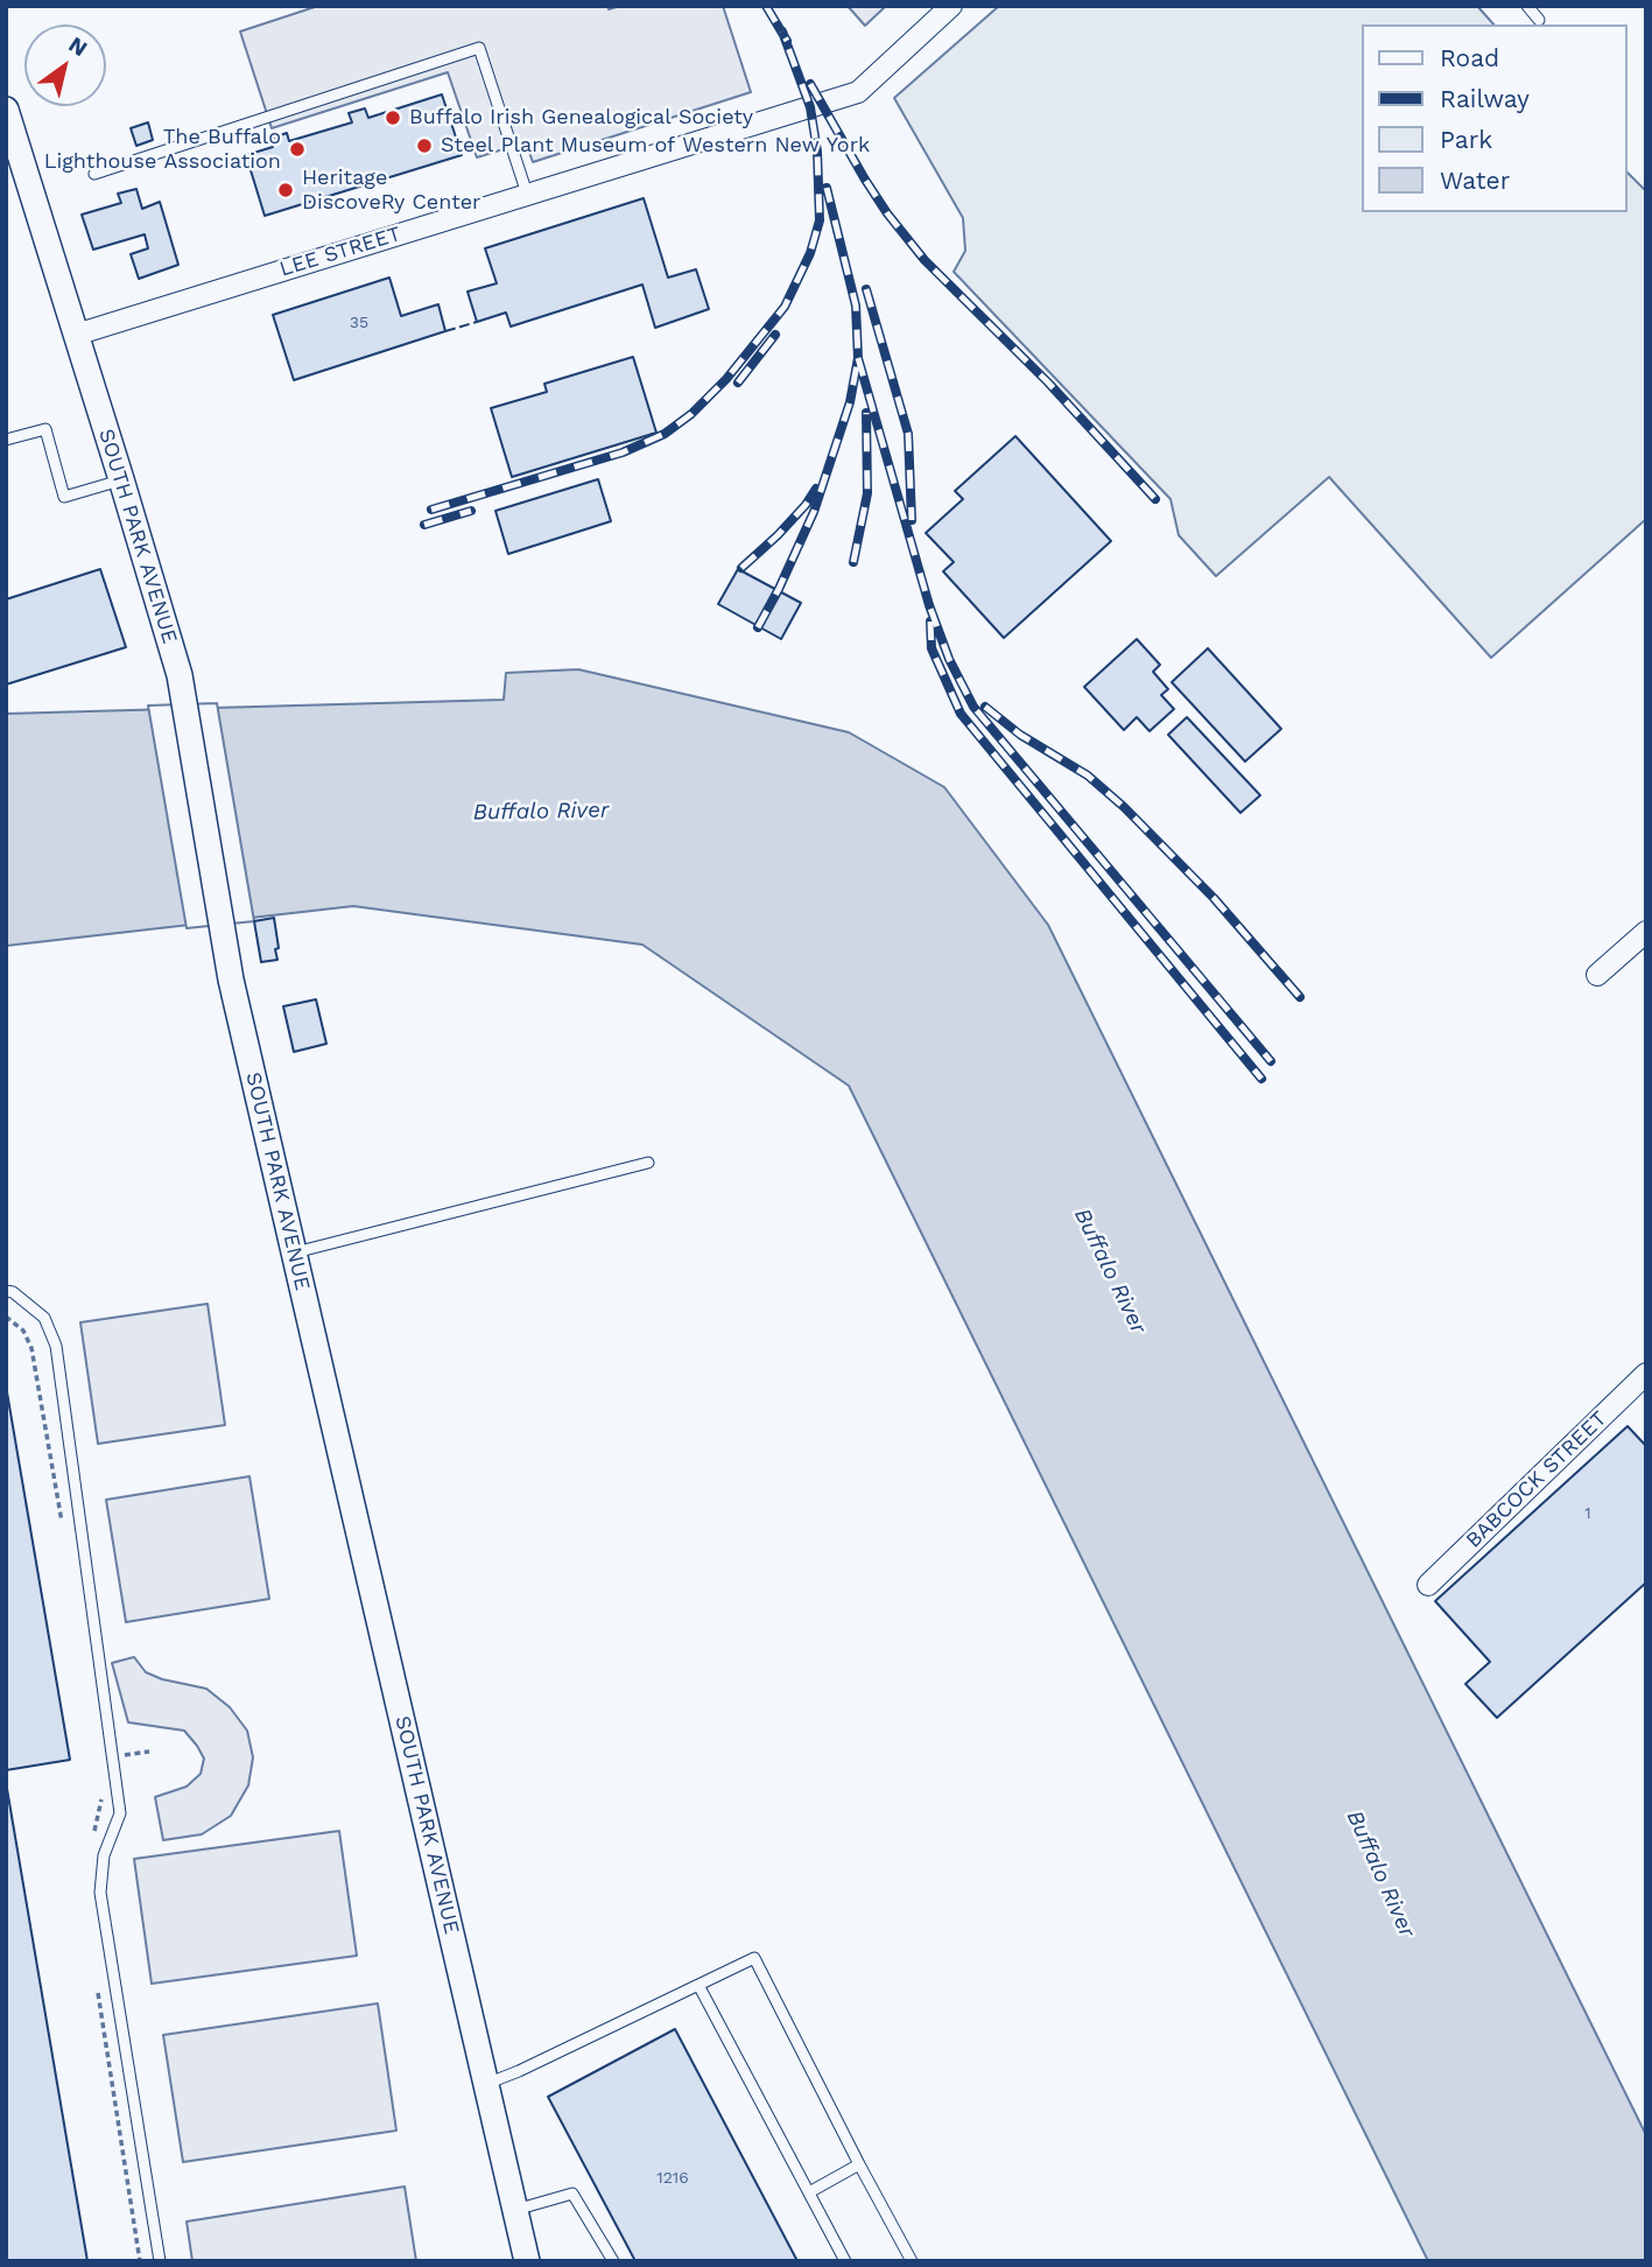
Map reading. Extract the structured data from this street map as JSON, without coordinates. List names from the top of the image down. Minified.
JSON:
{"streets":{"street":["LEE STREET","SOUTH PARK AVENUE","BABCOCK STREET"]},"crossings":[["LEE STREET","SOUTH PARK AVENUE"]],"water":["Buffalo River"],"places":["Buffalo Irish Genealogical Society","Steel Plant Museum of Western New York","The Buffalo Lighthouse Association","Heritage DiscoveRy Center"],"house_numbers":["35","1","1216"],"legend":["Road","Railway","Park","Water"],"north":"top right"}
